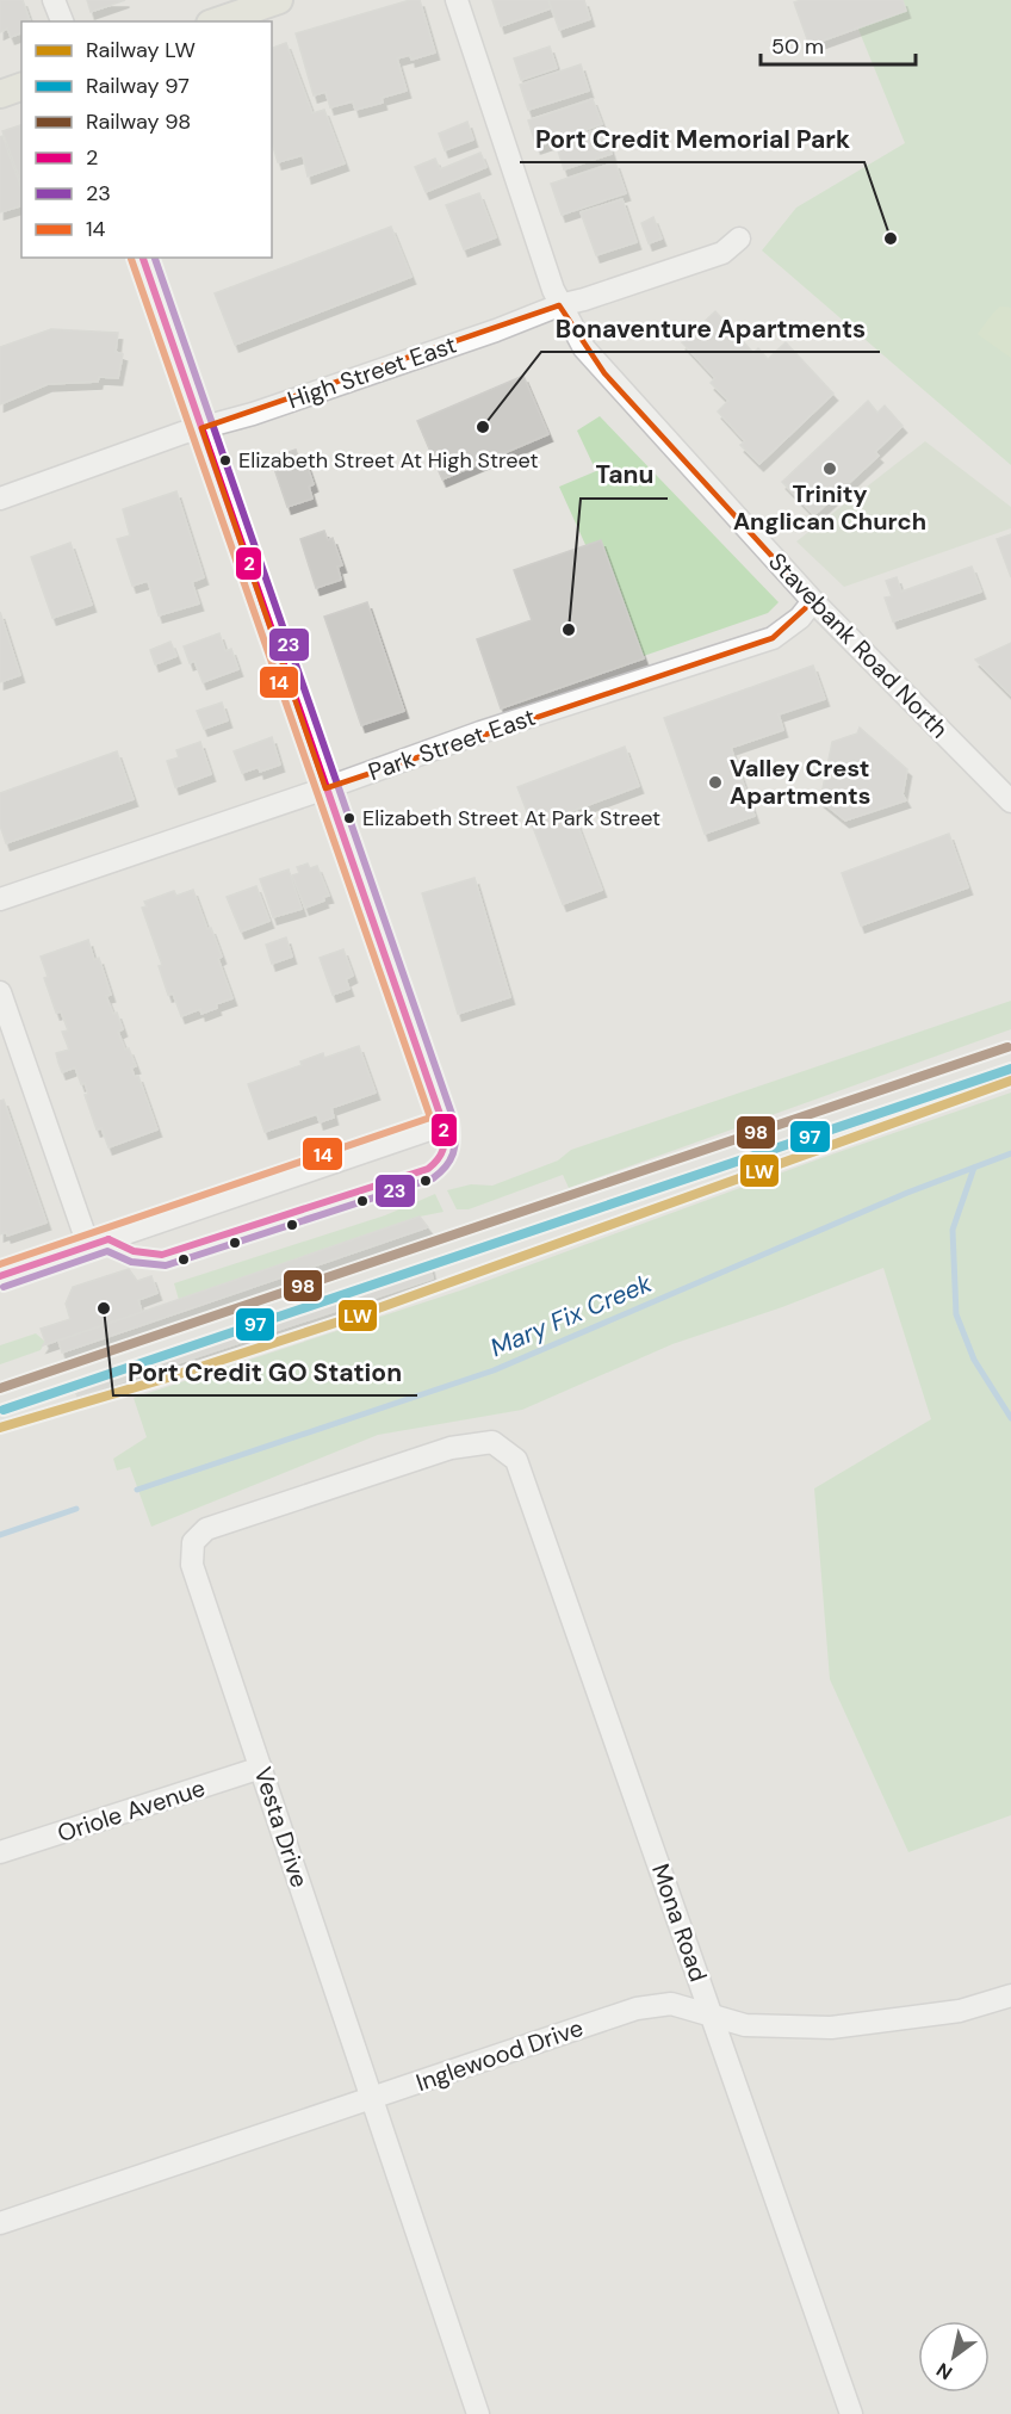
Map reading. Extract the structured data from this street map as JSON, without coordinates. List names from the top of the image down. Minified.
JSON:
{"streets":{"street":["High Street East","Stavebank Road North","Park Street East","Oriole Avenue","Vesta Drive","Mona Road","Inglewood Drive"]},"crossings":[["High Street East","Stavebank Road North"],["Stavebank Road North","Park Street East"],["Oriole Avenue","Vesta Drive"],["Vesta Drive","Mona Road"],["Vesta Drive","Inglewood Drive"],["Mona Road","Inglewood Drive"]],"water":["Mary Fix Creek"],"places":["Port Credit Memorial Park","Bonaventure Apartments","Elizabeth Street At High Street","Trinity Anglican Church","Tanu","Valley Crest Apartments","Elizabeth Street At Park Street","Port Credit GO Station"],"lines":["transit line 2","transit line 23","transit line 14","rail line 98","rail line 97","rail line LW"],"legend":["Railway LW","Railway 97","Railway 98","2","23","14"],"scale_bar":"50 m","north":"bottom left"}
